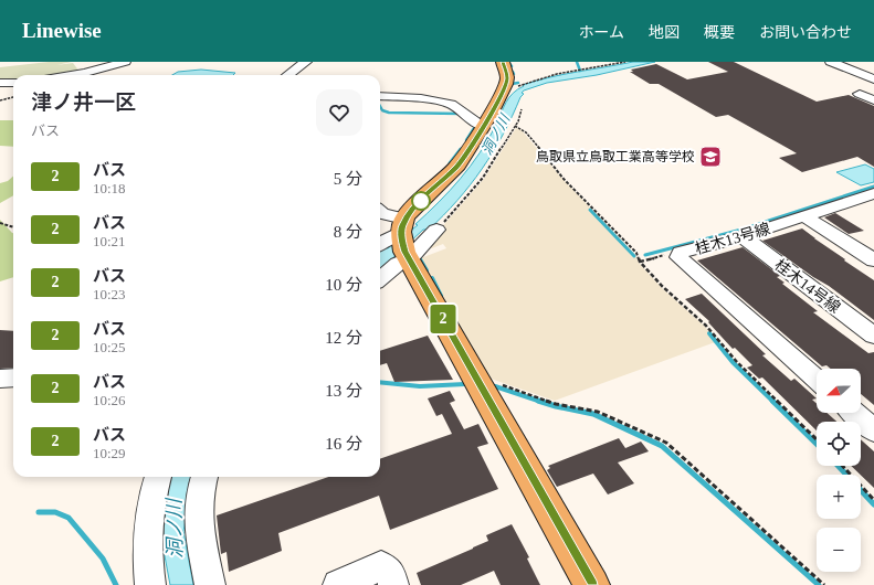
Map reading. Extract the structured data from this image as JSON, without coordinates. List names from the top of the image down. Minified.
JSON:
{"streets":{"street":["桂木13号線","桂木14号線"]},"crossings":[["桂木13号線","桂木14号線"]],"water":["洞ノ川"],"places":{"school or university":["鳥取県立鳥取工業高等学校"]},"lines":["bus line 2"],"north":"left","page":{"header":"Linewise","nav":["ホーム","地図","概要","お問い合わせ"],"on_map":"2","heading":["津ノ井一区","バス"],"list":[{"mark":"2","name":"バス","note":"10:18","value":"5 分"},{"mark":"2","name":"バス","note":"10:21","value":"8 分"},{"mark":"2","name":"バス","note":"10:23","value":"10 分"},{"mark":"2","name":"バス","note":"10:25","value":"12 分"},{"mark":"2","name":"バス","note":"10:26","value":"13 分"},{"mark":"2","name":"バス","note":"10:29","value":"16 分"}],"map_buttons":["+","−"]}}
